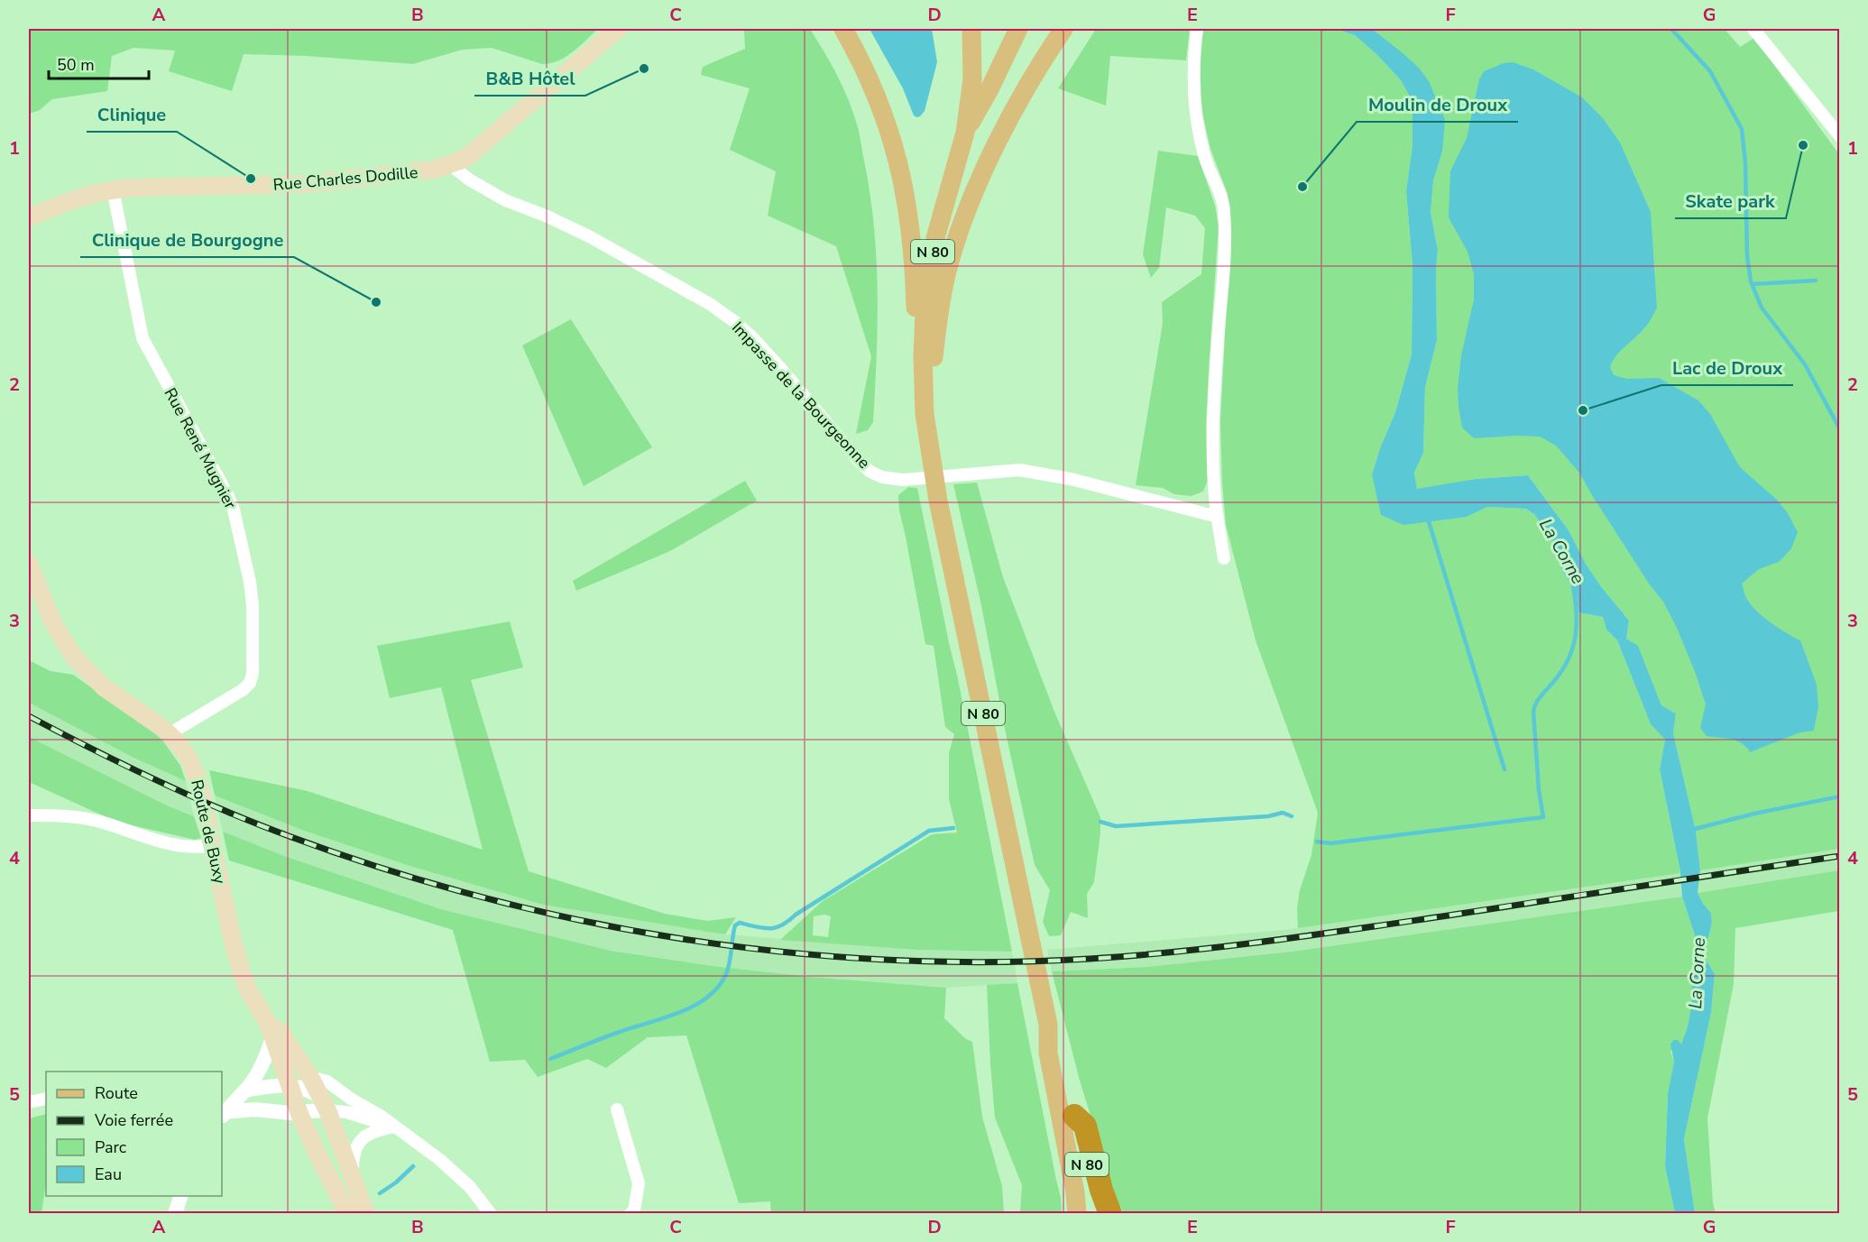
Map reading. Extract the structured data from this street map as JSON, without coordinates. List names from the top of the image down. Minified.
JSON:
{"streets":{"main road":["Rue Charles Dodille","N 80","Route de Buxy"],"street":["Impasse de la Bourgeonne","Rue René Mugnier"]},"crossings":[["Rue Charles Dodille","Impasse de la Bourgeonne"],["Rue Charles Dodille","Rue René Mugnier"],["Rue René Mugnier","Route de Buxy"]],"water":["La Corne"],"places":["B&B Hôtel","Skate park","Clinique","Moulin de Droux","Clinique de Bourgogne","Lac de Droux"],"legend":["Route","Voie ferrée","Parc","Eau"],"scale_bar":"50 m","grid":{"columns":["A","B","C","D","E","F","G"],"rows":["1","2","3","4","5"]}}
